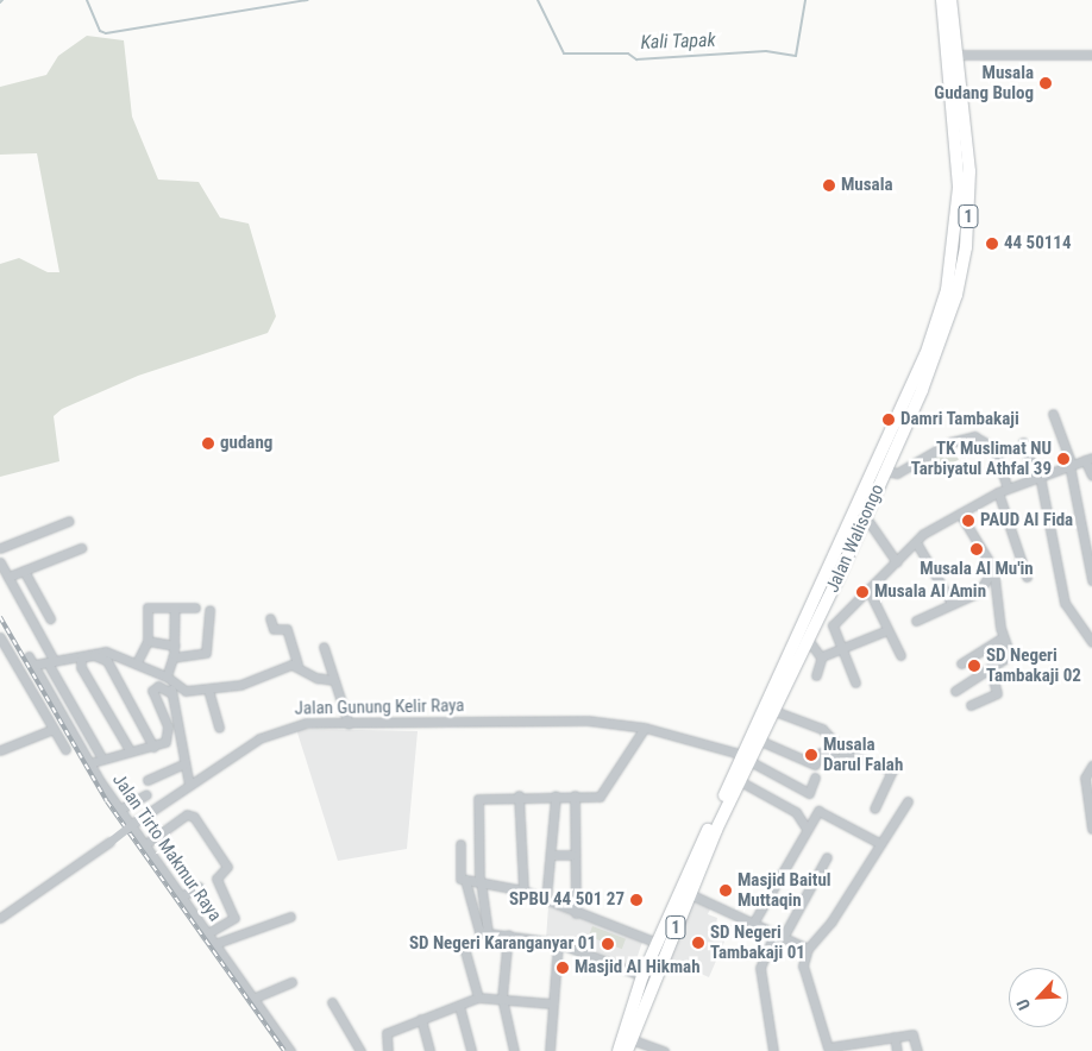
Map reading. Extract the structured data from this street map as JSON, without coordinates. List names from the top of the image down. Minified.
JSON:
{"streets":{"highway":["1","Jalan Walisongo"],"street":["Jalan Gunung Kelir Raya","Jalan Tirto Makmur Raya"]},"crossings":[["Jalan Walisongo","Jalan Gunung Kelir Raya"]],"water":["Kali Tapak"],"places":["Musala Gudang Bulog","Musala","44 50114","Damri Tambakaji","gudang","TK Muslimat NU Tarbiyatul Athfal 39","PAUD Al Fida","Musala Al Mu'in","Musala Al Amin","SD Negeri Tambakaji 02","Musala Darul Falah","Masjid Baitul Muttaqin","SPBU 44 501 27","SD Negeri Tambakaji 01","SD Negeri Karanganyar 01","Masjid Al Hikmah"],"north":"bottom left"}
